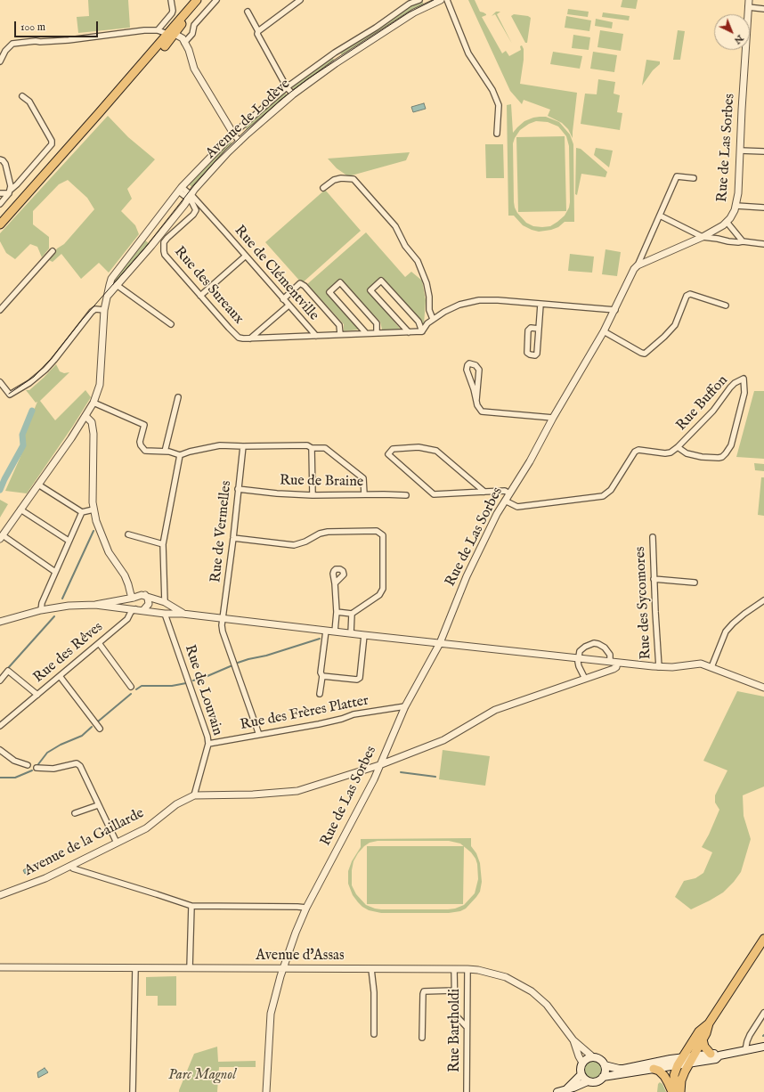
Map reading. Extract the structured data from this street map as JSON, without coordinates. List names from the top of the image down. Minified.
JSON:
{"streets":{"street":["Avenue de Lodève","Rue de Las Sorbes","Rue de Clémentville","Rue des Sureaux","Rue Buffon","Rue de Braine","Rue de Vermelles","Rue des Sycomores","Rue des Rêves","Rue de Louvain","Rue des Frères Platter","Avenue de la Gaillarde","Avenue d'Assas","Rue Bartholdi"]},"crossings":[["Avenue de Lodève","Rue de Clémentville"],["Avenue de Lodève","Rue des Sureaux"],["Rue de Las Sorbes","Rue Buffon"],["Rue de Las Sorbes","Rue des Frères Platter"],["Rue de Las Sorbes","Avenue de la Gaillarde"],["Rue de Las Sorbes","Avenue d'Assas"],["Rue de Clémentville","Rue des Sureaux"],["Rue de Braine","Rue de Vermelles"],["Rue de Vermelles","Rue des Frères Platter"],["Rue de Louvain","Rue des Frères Platter"],["Rue de Louvain","Avenue de la Gaillarde"],["Avenue d'Assas","Rue Bartholdi"]],"parks":["Parc Magnol"],"scale_bar":"100 m","north":"bottom right"}
